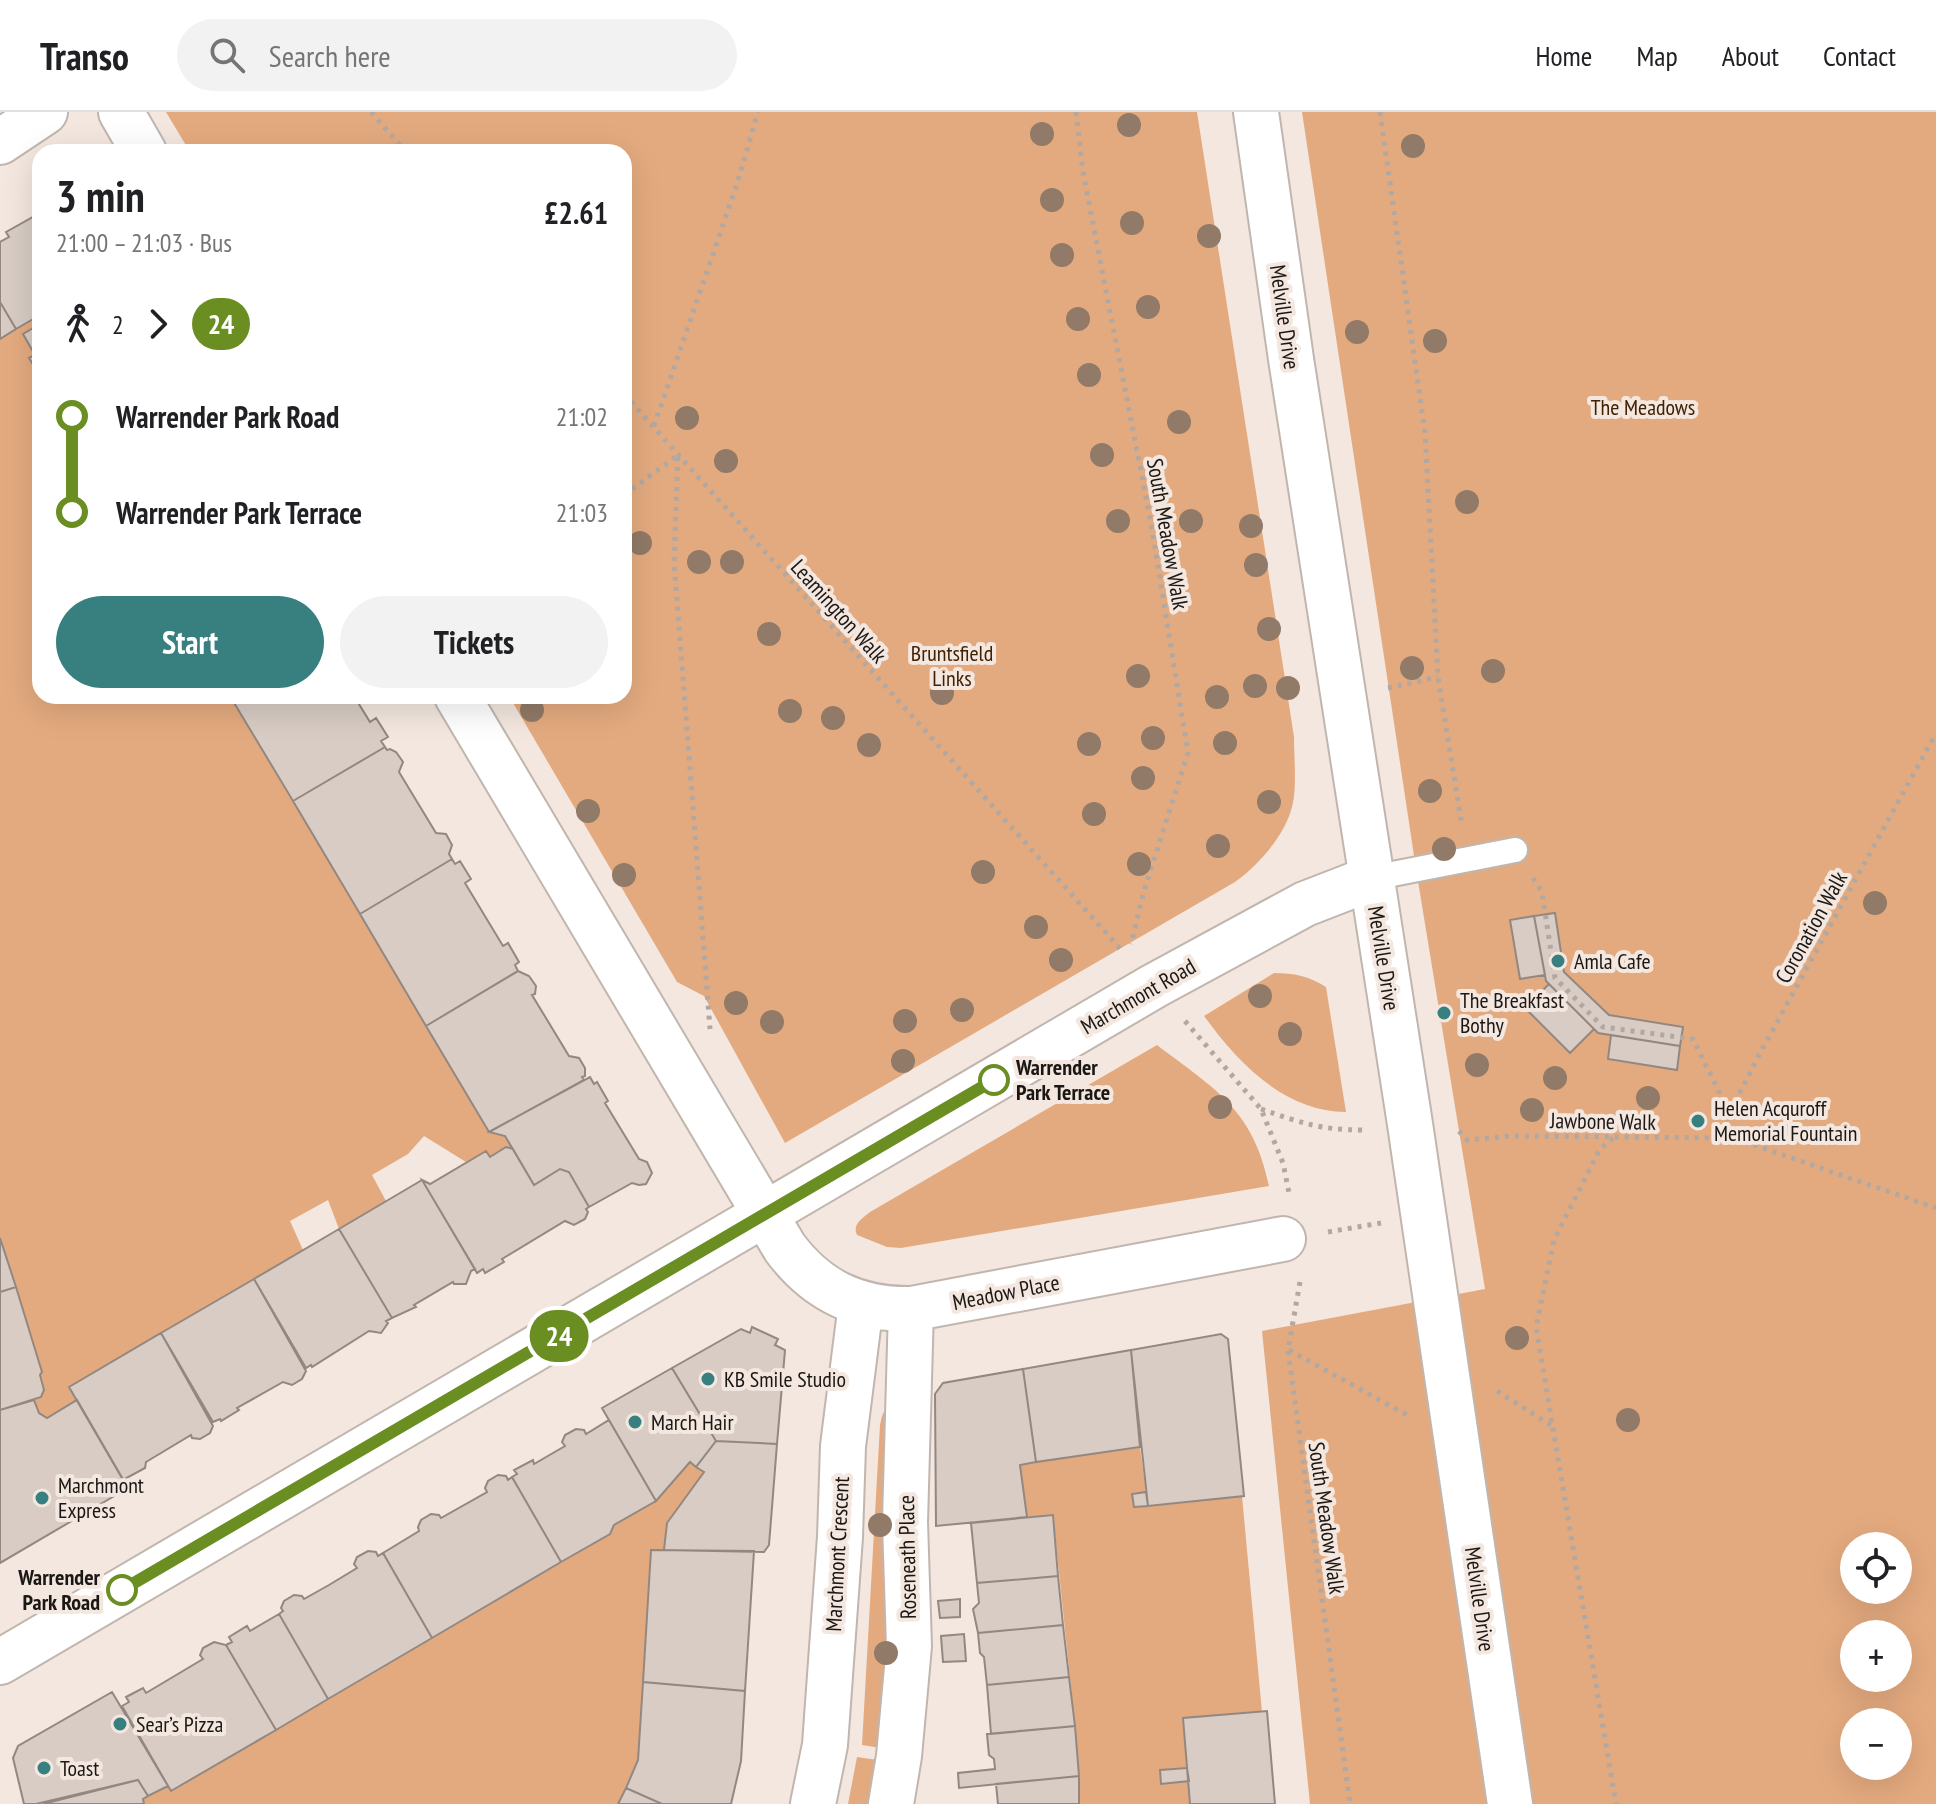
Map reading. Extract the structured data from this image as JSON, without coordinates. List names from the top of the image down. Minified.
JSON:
{"streets":{"street":["Melville Drive","Marchmont Road","Meadow Place","Marchmont Crescent","Roseneath Place"],"path":["South Meadow Walk","Leamington Walk","Coronation Walk","Jawbone Walk"]},"crossings":[["Melville Drive","Marchmont Road"],["South Meadow Walk","Leamington Walk"],["South Meadow Walk","Meadow Place"],["Coronation Walk","Jawbone Walk"],["Marchmont Road","Meadow Place"],["Meadow Place","Marchmont Crescent"],["Meadow Place","Roseneath Place"]],"parks":["The Meadows","Bruntsfield Links"],"places":["Amla Cafe","The Breakfast Bothy","Warrender Park Terrace","Helen Acquroff Memorial Fountain","KB Smile Studio","March Hair","Marchmont Express","Warrender Park Road","Sear’s Pizza","Toast"],"lines":["bus line 24"],"page":{"header":"Transo","search":"Search here","nav":["Home","Map","About","Contact"],"on_map":"24","heading":["3 min","21:00 – 21:03 · Bus","£2.61"],"legs":["2","24"],"list":[{"name":"Warrender Park Road","value":"21:02"},{"name":"Warrender Park Terrace","value":"21:03"}],"buttons":["Start","Tickets"],"map_buttons":["+","−"]}}
